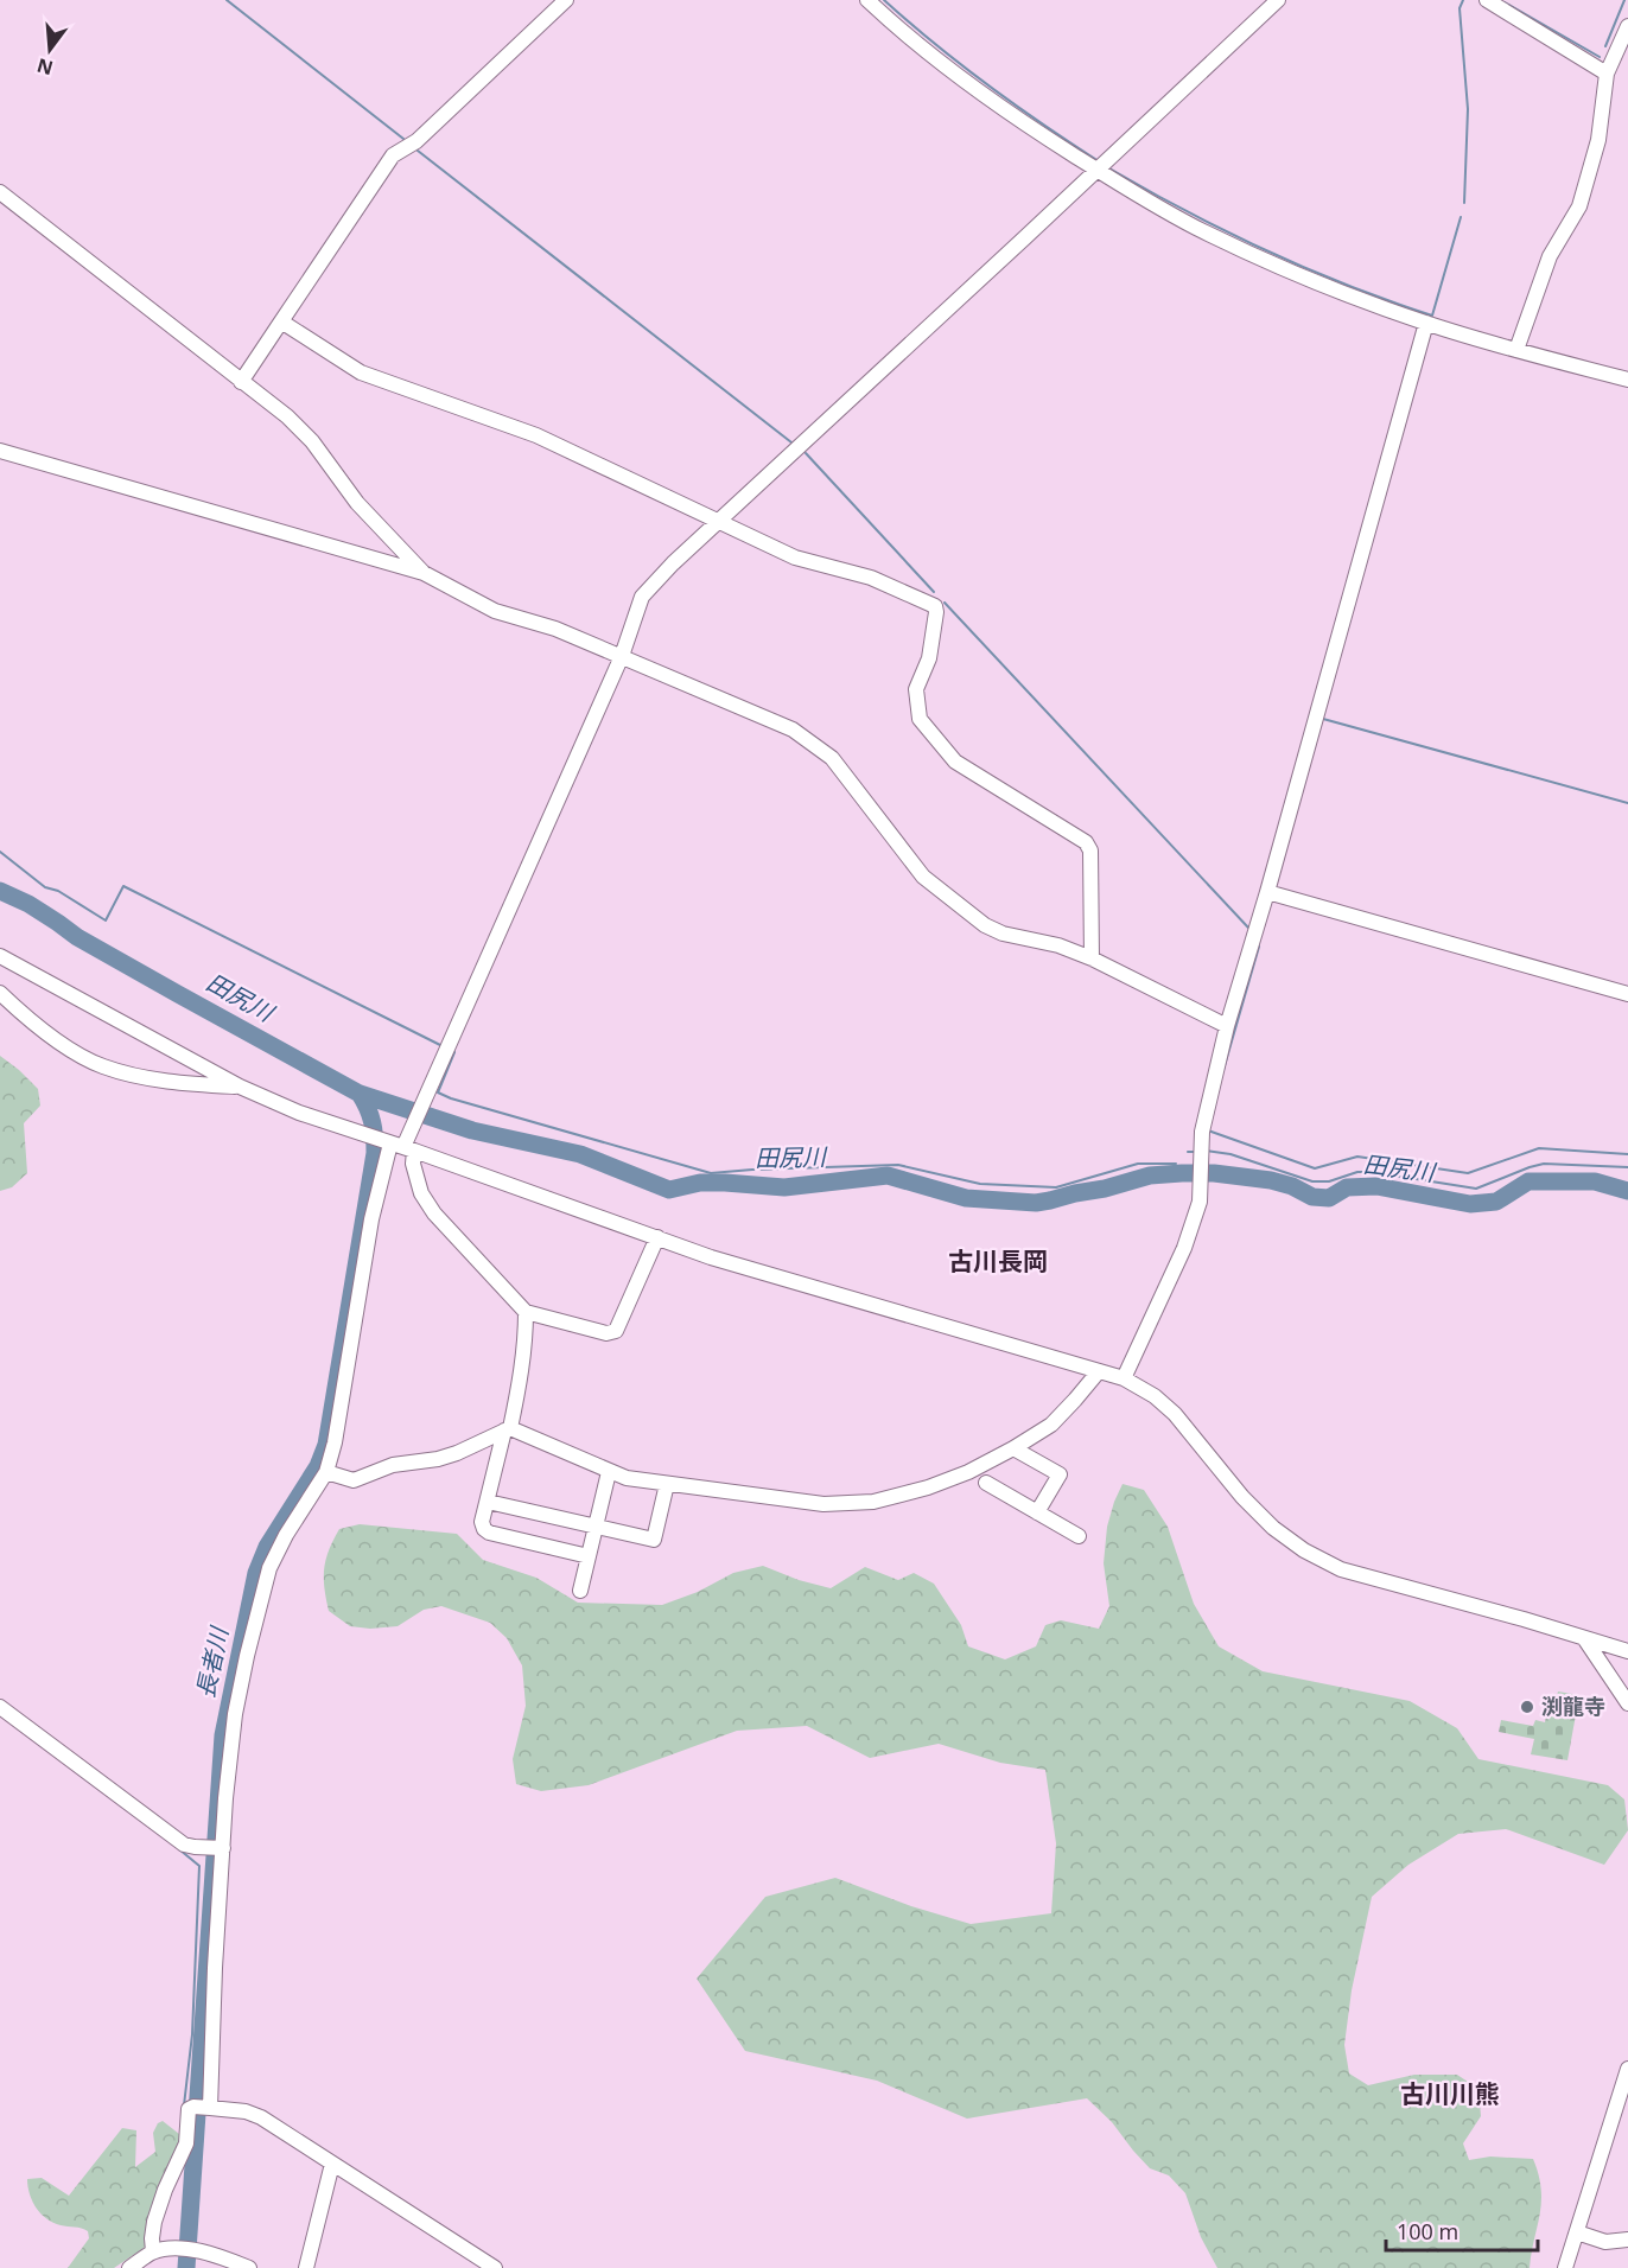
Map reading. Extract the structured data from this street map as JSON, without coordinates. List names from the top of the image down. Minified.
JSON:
{"districts":["古川長岡","古川川熊"],"water":["田尻川","長者川"],"places":["渕龍寺"],"scale_bar":"100 m","north":"bottom"}
